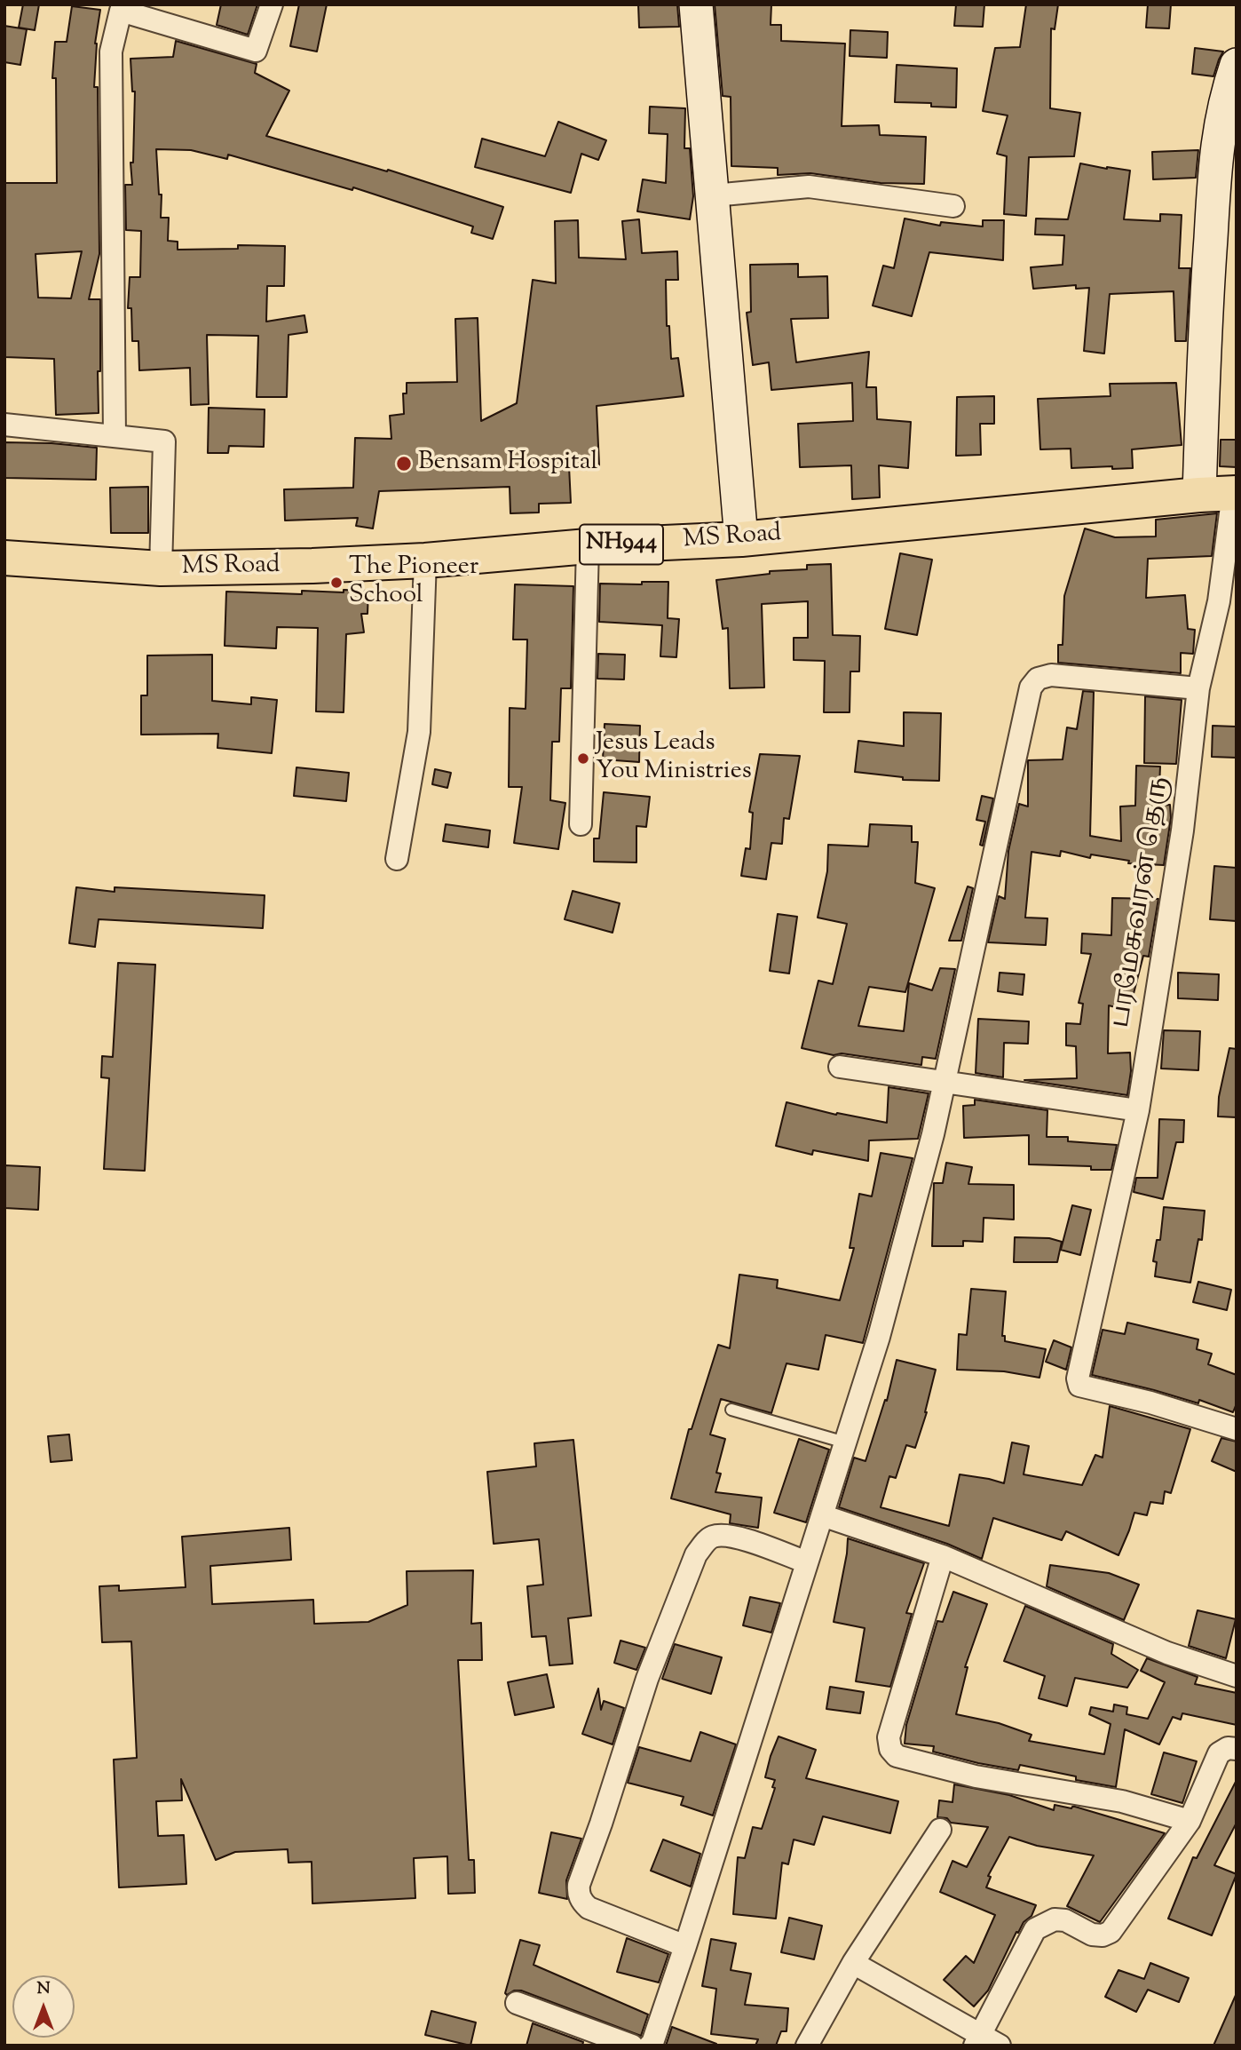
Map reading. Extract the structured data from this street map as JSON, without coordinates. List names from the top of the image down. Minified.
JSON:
{"streets":{"highway":["MS Road","NH944"],"street":["பரமேசுவரன் தெரு"]},"crossings":[["MS Road","பரமேசுவரன் தெரு"]],"places":["Bensam Hospital","The Pioneer School","Jesus Leads You Ministries"],"north":"top"}
